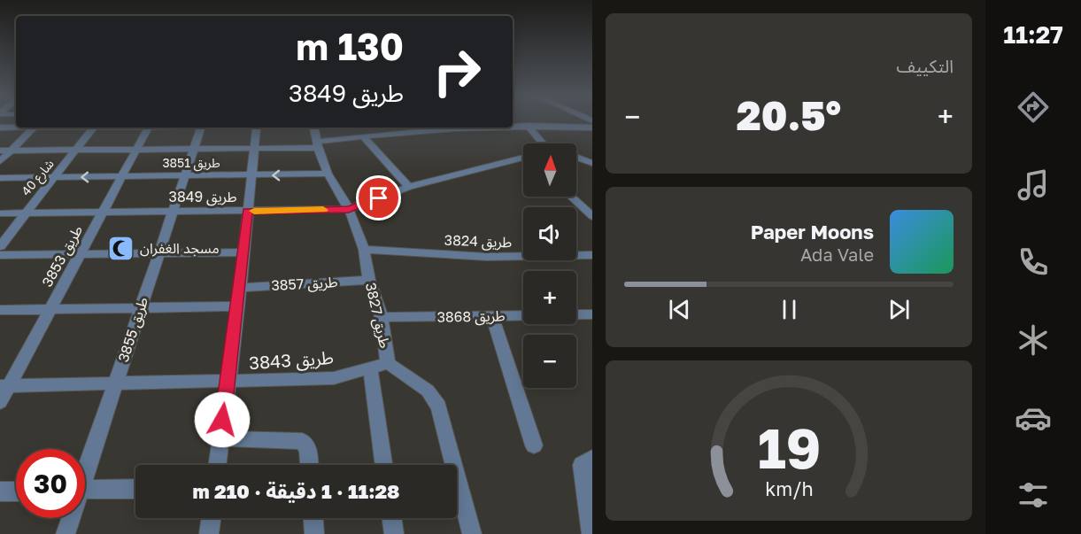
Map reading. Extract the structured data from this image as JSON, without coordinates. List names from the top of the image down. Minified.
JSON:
{"streets":{"street":["طريق 3851","شارع 40","طريق 3849","طريق 3824","طريق 3853","طريق 3857","طريق 3827","طريق 3868","طريق 3855","طريق 3843"]},"crossings":[["طريق 3851","شارع 40"],["طريق 3851","طريق 3853"],["طريق 3851","طريق 3827"],["طريق 3851","طريق 3855"],["شارع 40","طريق 3849"],["طريق 3849","طريق 3853"],["طريق 3849","طريق 3827"],["طريق 3849","طريق 3855"],["طريق 3824","طريق 3827"],["طريق 3853","طريق 3843"],["طريق 3857","طريق 3827"],["طريق 3827","طريق 3868"],["طريق 3827","طريق 3843"],["طريق 3855","طريق 3843"]],"places":{"mosque":["مسجد الغفران"]},"north":"top","page":{"tabs":"11:27","tile":"التكييف","turn":["130 m","طريق 3849"],"heat":["−","20.5°","+"],"map_buttons":["+","−"],"song":["Paper Moons","Ada Vale"],"limit":"30","trip":"11:28 · 1 دقيقة · 210 m","gauge":["19","km/h"]}}
